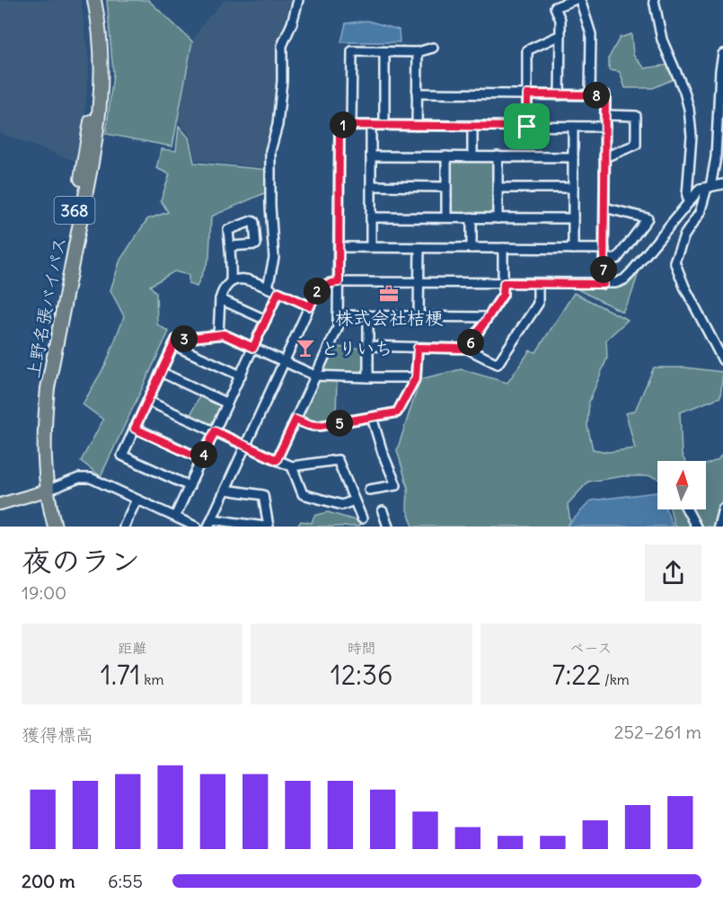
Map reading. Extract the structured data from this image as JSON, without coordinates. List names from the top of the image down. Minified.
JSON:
{"streets":{"highway":["368","上野名張バイパス"]},"places":{"office":["株式会社桔梗"],"bar":["とりいち"]},"north":"top","page":{"pins":["8","1","7","2","3","6","5","4"],"heading":["夜のラン","19:00"],"stats":[["距離","1.71 km"],["時間","12:36"],["ペース","7:22 /km"]],"chart":["獲得標高","252–261 m"],"list":[{"name":"200 m","note":"6:55"}]}}
